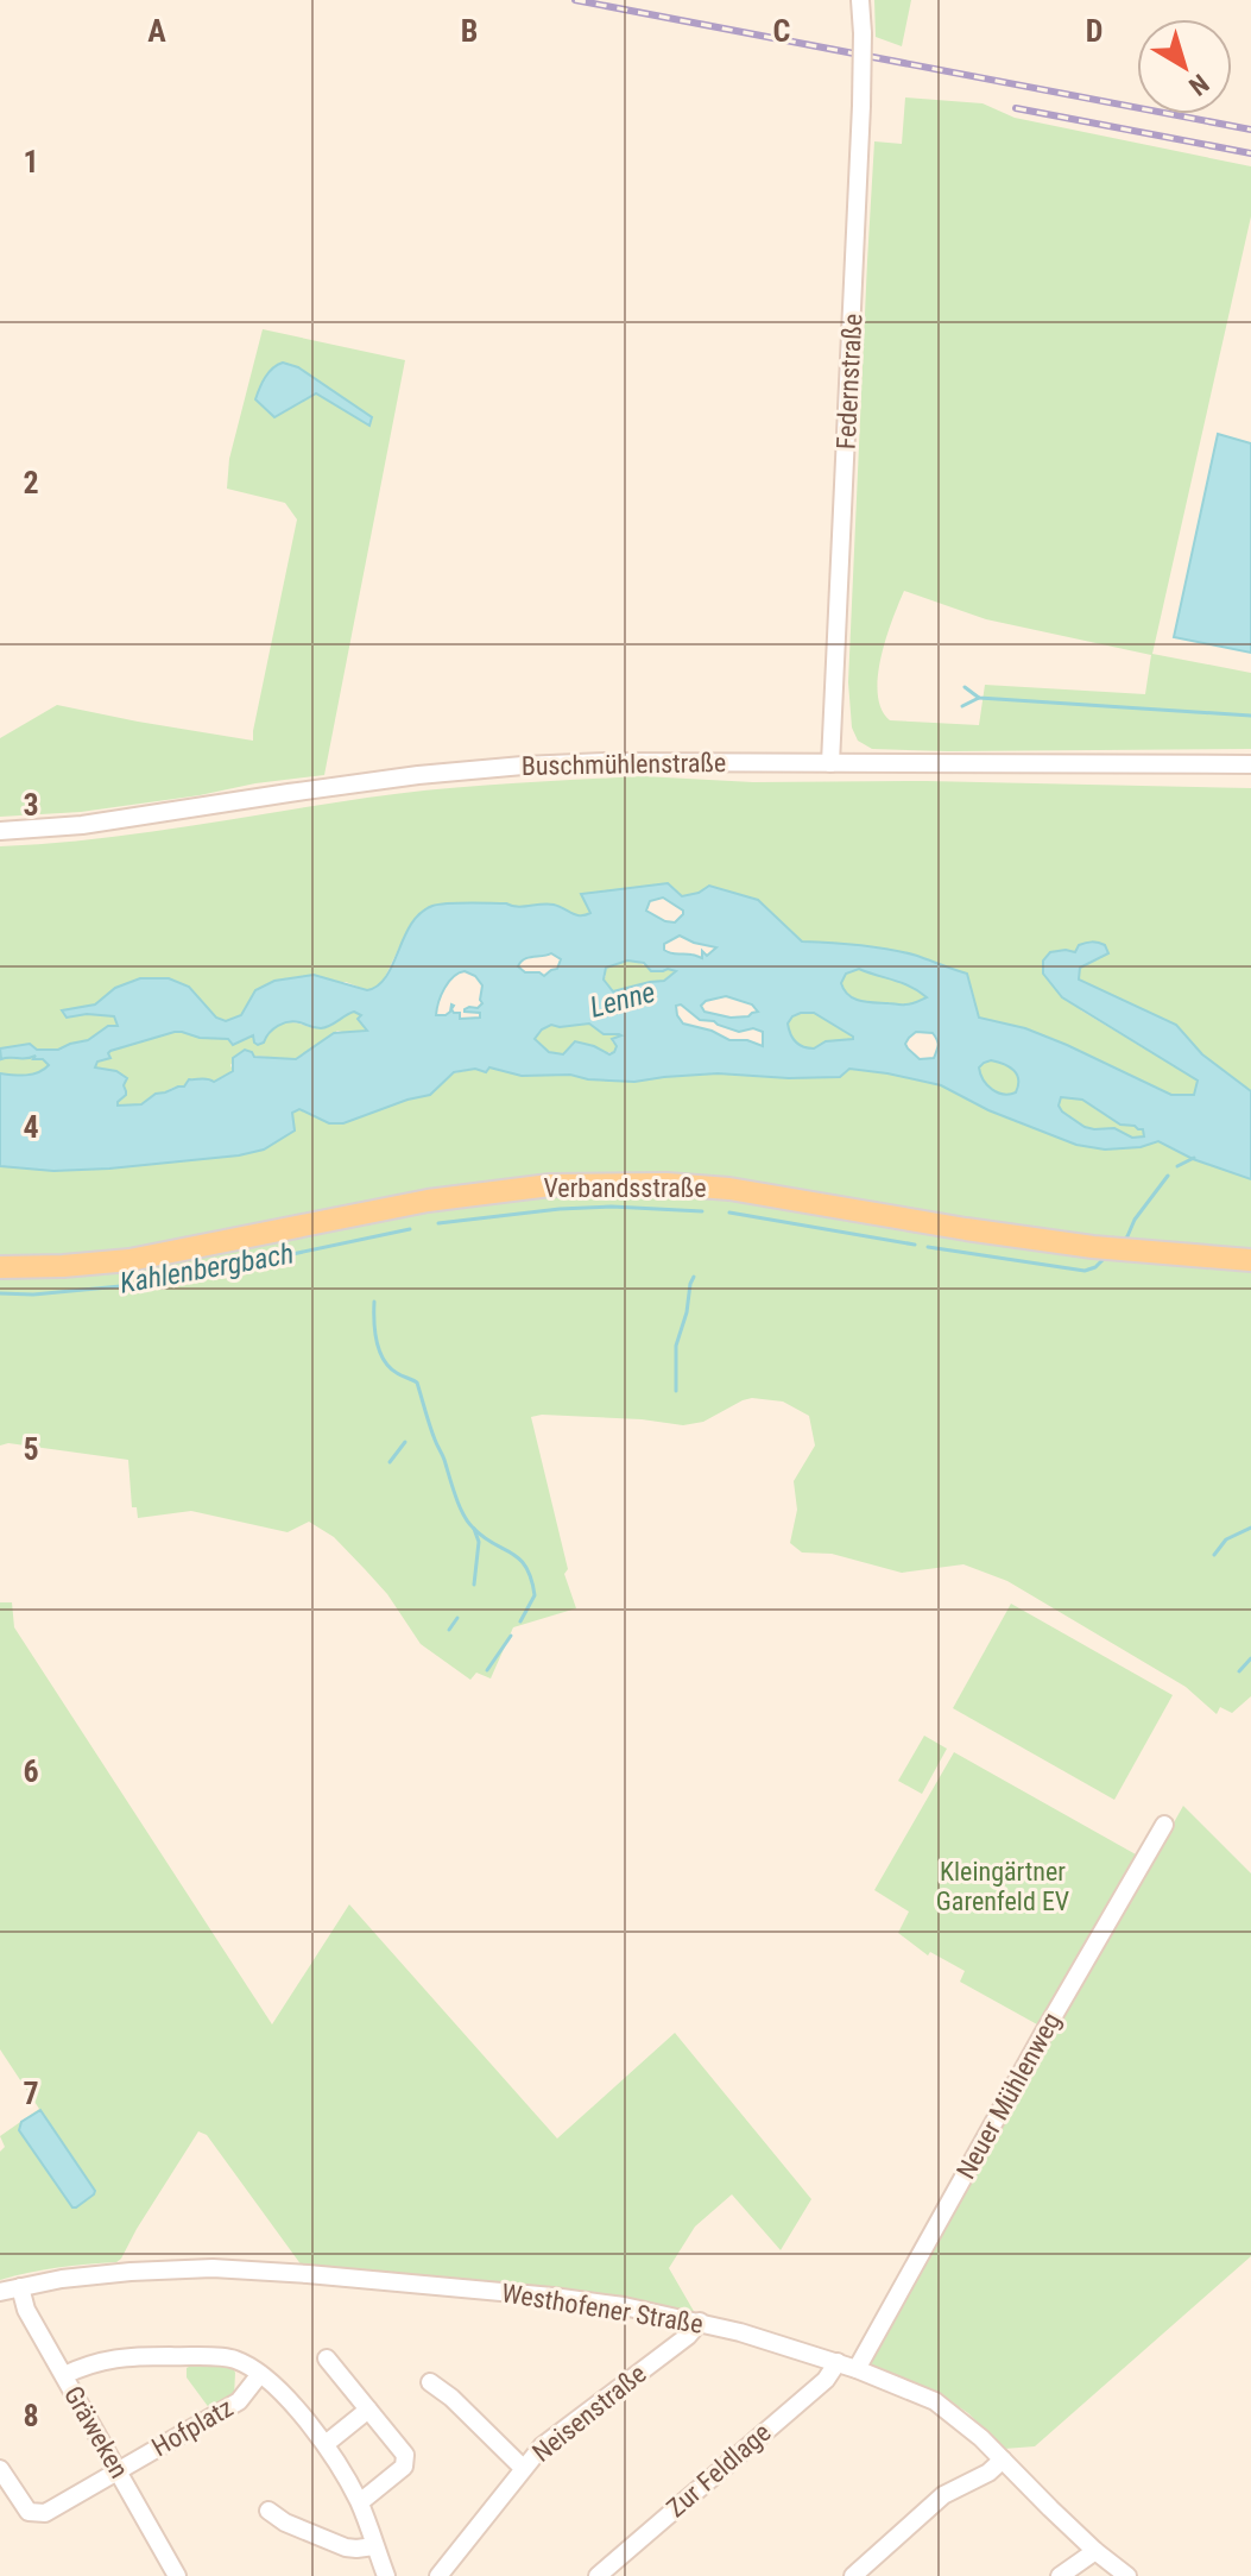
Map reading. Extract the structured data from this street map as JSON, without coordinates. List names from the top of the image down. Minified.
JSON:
{"streets":{"main road":["Verbandsstraße"],"street":["Federnstraße","Buschmühlenstraße","Neuer Mühlenweg","Westhofener Straße","Neisenstraße","Hofplatz","Gräweken","Zur Feldlage"]},"crossings":[["Federnstraße","Buschmühlenstraße"],["Neuer Mühlenweg","Westhofener Straße"],["Westhofener Straße","Neisenstraße"],["Westhofener Straße","Gräweken"],["Westhofener Straße","Zur Feldlage"],["Hofplatz","Gräweken"]],"water":["Lenne","Kahlenbergbach"],"parks":["Kleingärtner Garenfeld EV"],"north":"bottom right","grid":{"columns":["A","B","C","D"],"rows":["1","2","3","4","5","6","7","8"]}}
